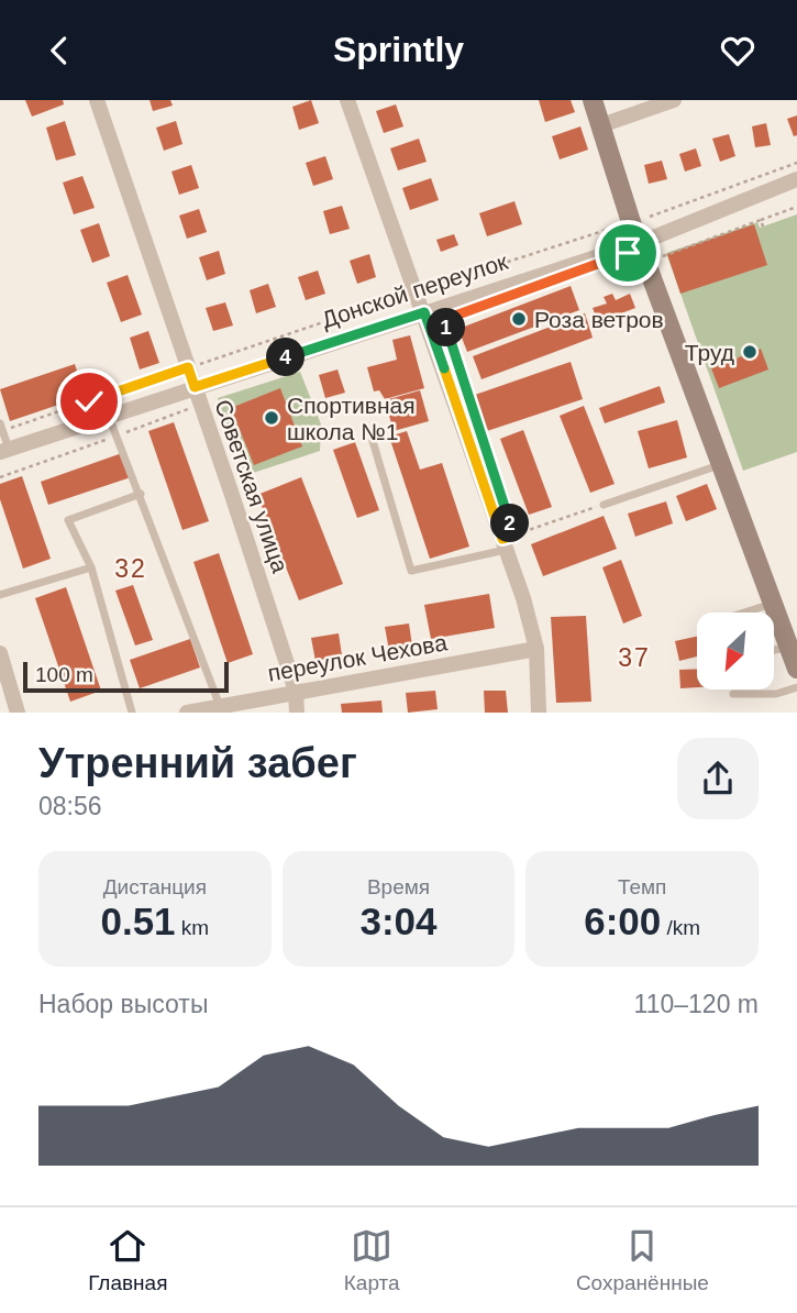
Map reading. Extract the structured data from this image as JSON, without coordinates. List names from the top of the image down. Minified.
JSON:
{"streets":{"street":["Донской переулок","Советская улица","переулок Чехова"]},"crossings":[["Донской переулок","Советская улица"],["Советская улица","переулок Чехова"]],"districts":["32","37"],"places":["Роза ветров","Труд","Спортивная школа №1"],"scale_bar":"100 m","north":"bottom left","page":{"header":"Sprintly","pins":["1","4","2"],"scale":"100 m","heading":["Утренний забег","08:56"],"stats":[["Дистанция","0.51 km"],["Время","3:04"],["Темп","6:00 /km"]],"chart":["Набор высоты","110–120 m"],"tabs":["Главная","Карта","Сохранённые"]}}
